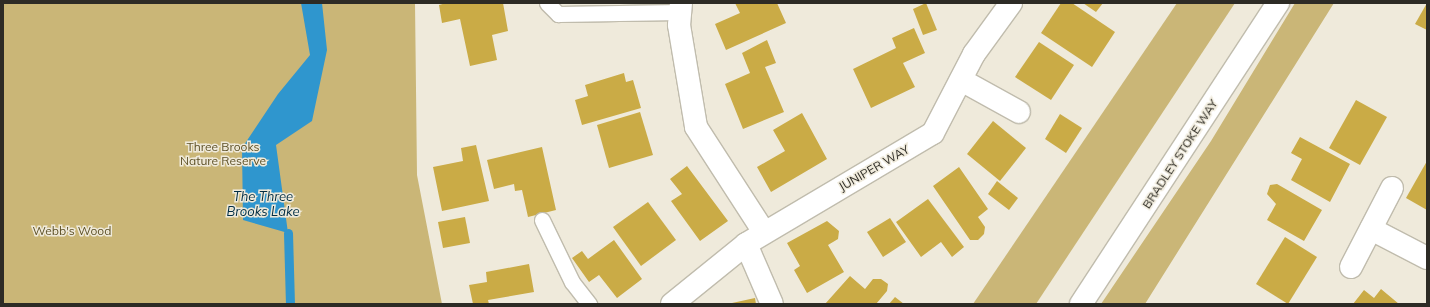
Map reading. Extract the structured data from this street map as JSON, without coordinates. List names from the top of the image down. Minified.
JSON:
{"streets":{"street":["BRADLEY STOKE WAY","JUNIPER WAY"]},"water":["The Three Brooks Lake"],"parks":["Three Brooks Nature Reserve","Webb's Wood"]}
